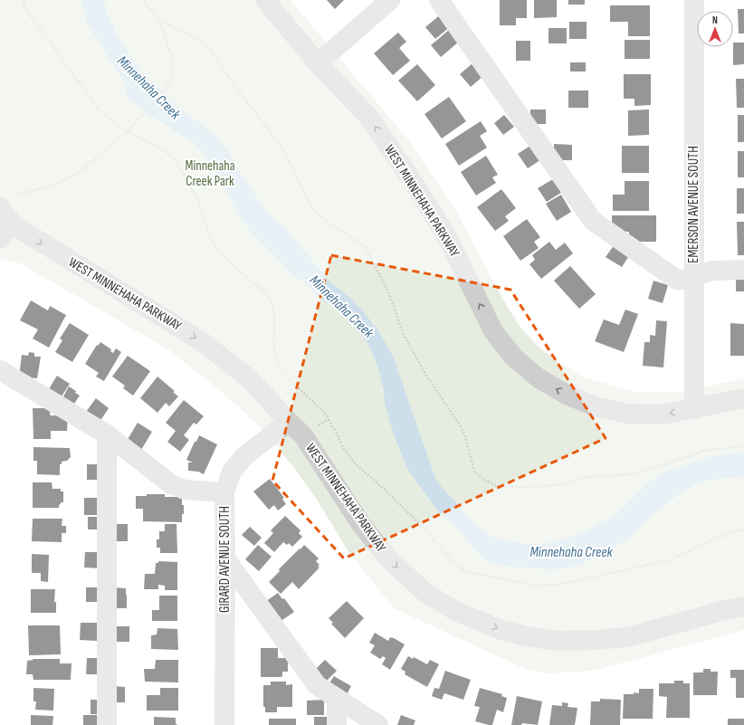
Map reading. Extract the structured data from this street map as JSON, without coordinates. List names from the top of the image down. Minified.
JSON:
{"streets":{"street":["WEST MINNEHAHA PARKWAY","EMERSON AVENUE SOUTH","GIRARD AVENUE SOUTH"]},"crossings":[["WEST MINNEHAHA PARKWAY","EMERSON AVENUE SOUTH"],["WEST MINNEHAHA PARKWAY","GIRARD AVENUE SOUTH"]],"water":["Minnehaha Creek"],"parks":["Minnehaha Creek Park"],"north":"top"}
